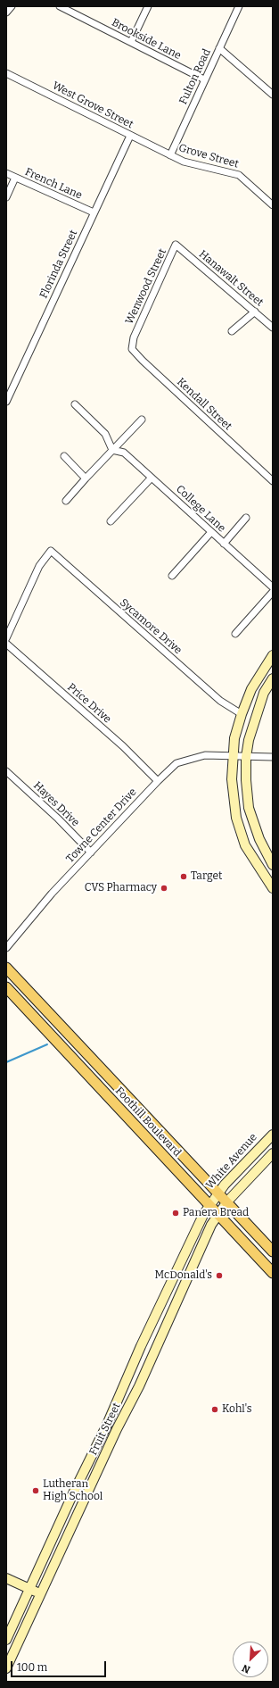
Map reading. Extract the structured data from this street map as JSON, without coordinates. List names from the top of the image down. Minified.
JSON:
{"streets":{"main road":["Foothill Boulevard","White Avenue","Fruit Street"],"street":["Brookside Lane","Fulton Road","West Grove Street","Grove Street","French Lane","Florinda Street","Hanawalt Street","Wenwood Street","Kendall Street","College Lane","Sycamore Drive","Price Drive","Hayes Drive","Towne Center Drive"]},"crossings":[["Brookside Lane","Fulton Road"],["Fulton Road","West Grove Street"],["Fulton Road","Grove Street"],["West Grove Street","Grove Street"],["West Grove Street","Florinda Street"],["French Lane","Florinda Street"],["Hanawalt Street","Wenwood Street"],["Wenwood Street","Kendall Street"],["Price Drive","Towne Center Drive"],["Hayes Drive","Towne Center Drive"],["Foothill Boulevard","White Avenue"],["Foothill Boulevard","Fruit Street"],["White Avenue","Fruit Street"]],"places":["Target","CVS Pharmacy","Panera Bread","McDonald's","Kohl's","Lutheran High School"],"scale_bar":"100 m","north":"bottom left"}
